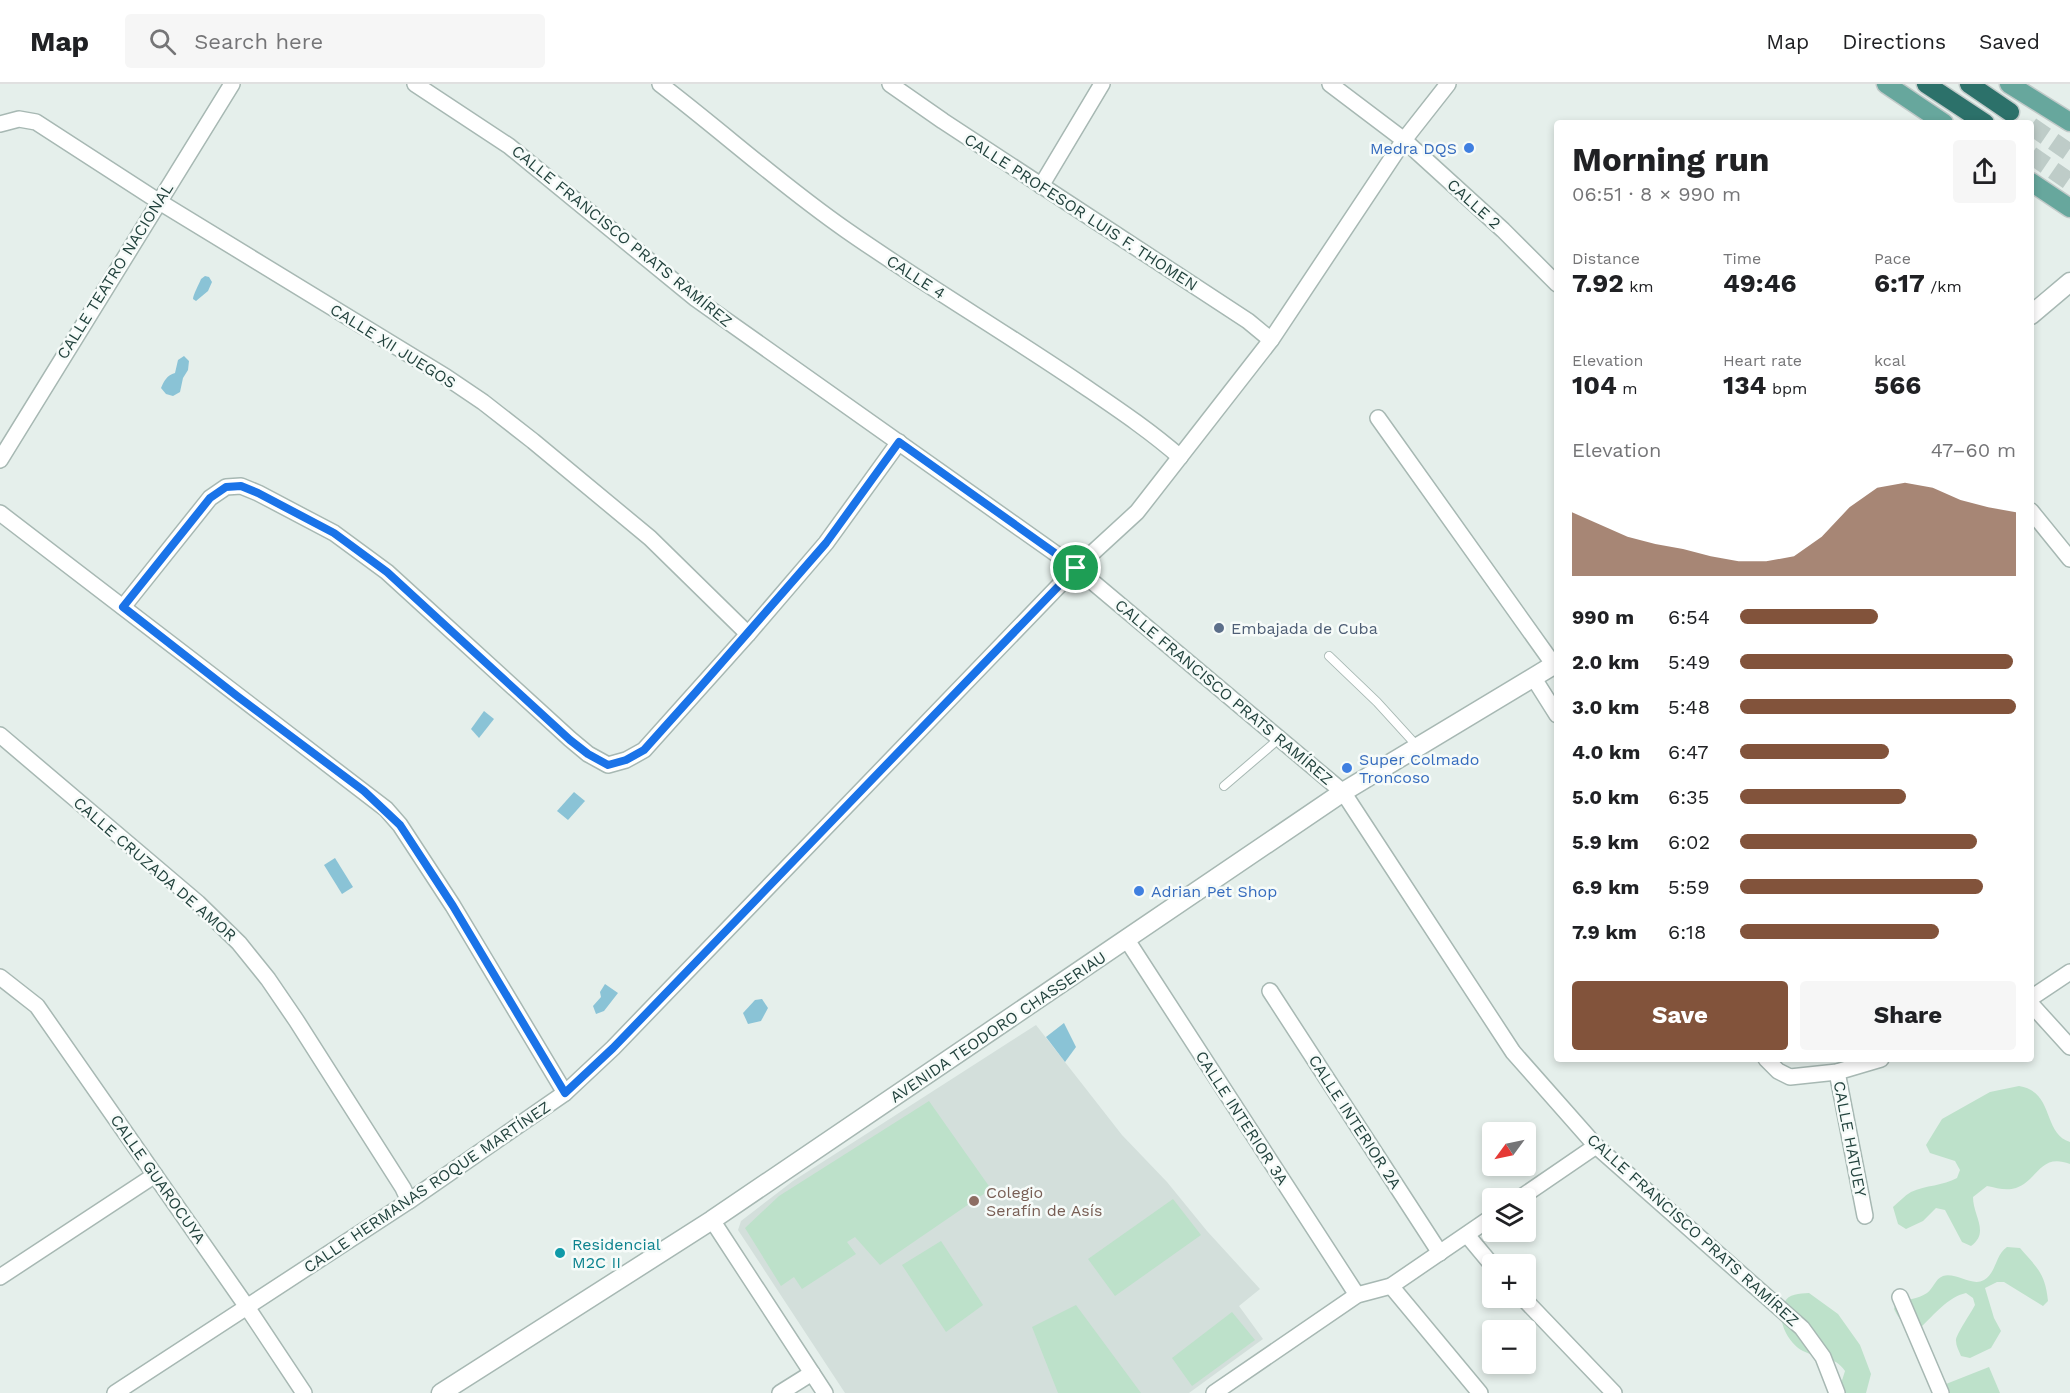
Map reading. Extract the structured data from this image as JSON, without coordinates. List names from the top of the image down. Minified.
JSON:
{"streets":{"street":["CALLE 2","CALLE PROFESOR LUIS F. THOMEN","CALLE FRANCISCO PRATS RAMÍREZ","CALLE TEATRO NACIONAL","CALLE 4","CALLE XII JUEGOS","CALLE CRUZADA DE AMOR","AVENIDA TEODORO CHASSERIAU","CALLE INTERIOR 3A","CALLE INTERIOR 2A","CALLE HATUEY","CALLE GUAROCUYA","CALLE HERMANAS ROQUE MARTÍNEZ"]},"crossings":[["CALLE 2","CALLE HERMANAS ROQUE MARTÍNEZ"],["CALLE PROFESOR LUIS F. THOMEN","CALLE HERMANAS ROQUE MARTÍNEZ"],["CALLE FRANCISCO PRATS RAMÍREZ","AVENIDA TEODORO CHASSERIAU"],["CALLE FRANCISCO PRATS RAMÍREZ","CALLE HERMANAS ROQUE MARTÍNEZ"],["CALLE TEATRO NACIONAL","CALLE XII JUEGOS"],["CALLE 4","CALLE HERMANAS ROQUE MARTÍNEZ"],["CALLE CRUZADA DE AMOR","CALLE HERMANAS ROQUE MARTÍNEZ"],["AVENIDA TEODORO CHASSERIAU","CALLE INTERIOR 3A"],["CALLE GUAROCUYA","CALLE HERMANAS ROQUE MARTÍNEZ"]],"places":["Medra DQS","Embajada de Cuba","Super Colmado Troncoso","Adrian Pet Shop","Colegio Serafín de Asís","Residencial M2C II"],"north":"bottom left","page":{"header":"Map","search":"Search here","nav":["Map","Directions","Saved"],"heading":["Morning run","06:51 · 8 × 990 m"],"stats":[["Distance","7.92 km"],["Time","49:46"],["Pace","6:17 /km"],["Elevation","104 m"],["Heart rate","134 bpm"],["kcal","566"]],"chart":["Elevation","47–60 m"],"list":[{"name":"990 m","note":"6:54"},{"name":"2.0 km","note":"5:49"},{"name":"3.0 km","note":"5:48"},{"name":"4.0 km","note":"6:47"},{"name":"5.0 km","note":"6:35"},{"name":"5.9 km","note":"6:02"},{"name":"6.9 km","note":"5:59"},{"name":"7.9 km","note":"6:18"}],"buttons":["Save","Share"],"map_buttons":["+","−"]}}
